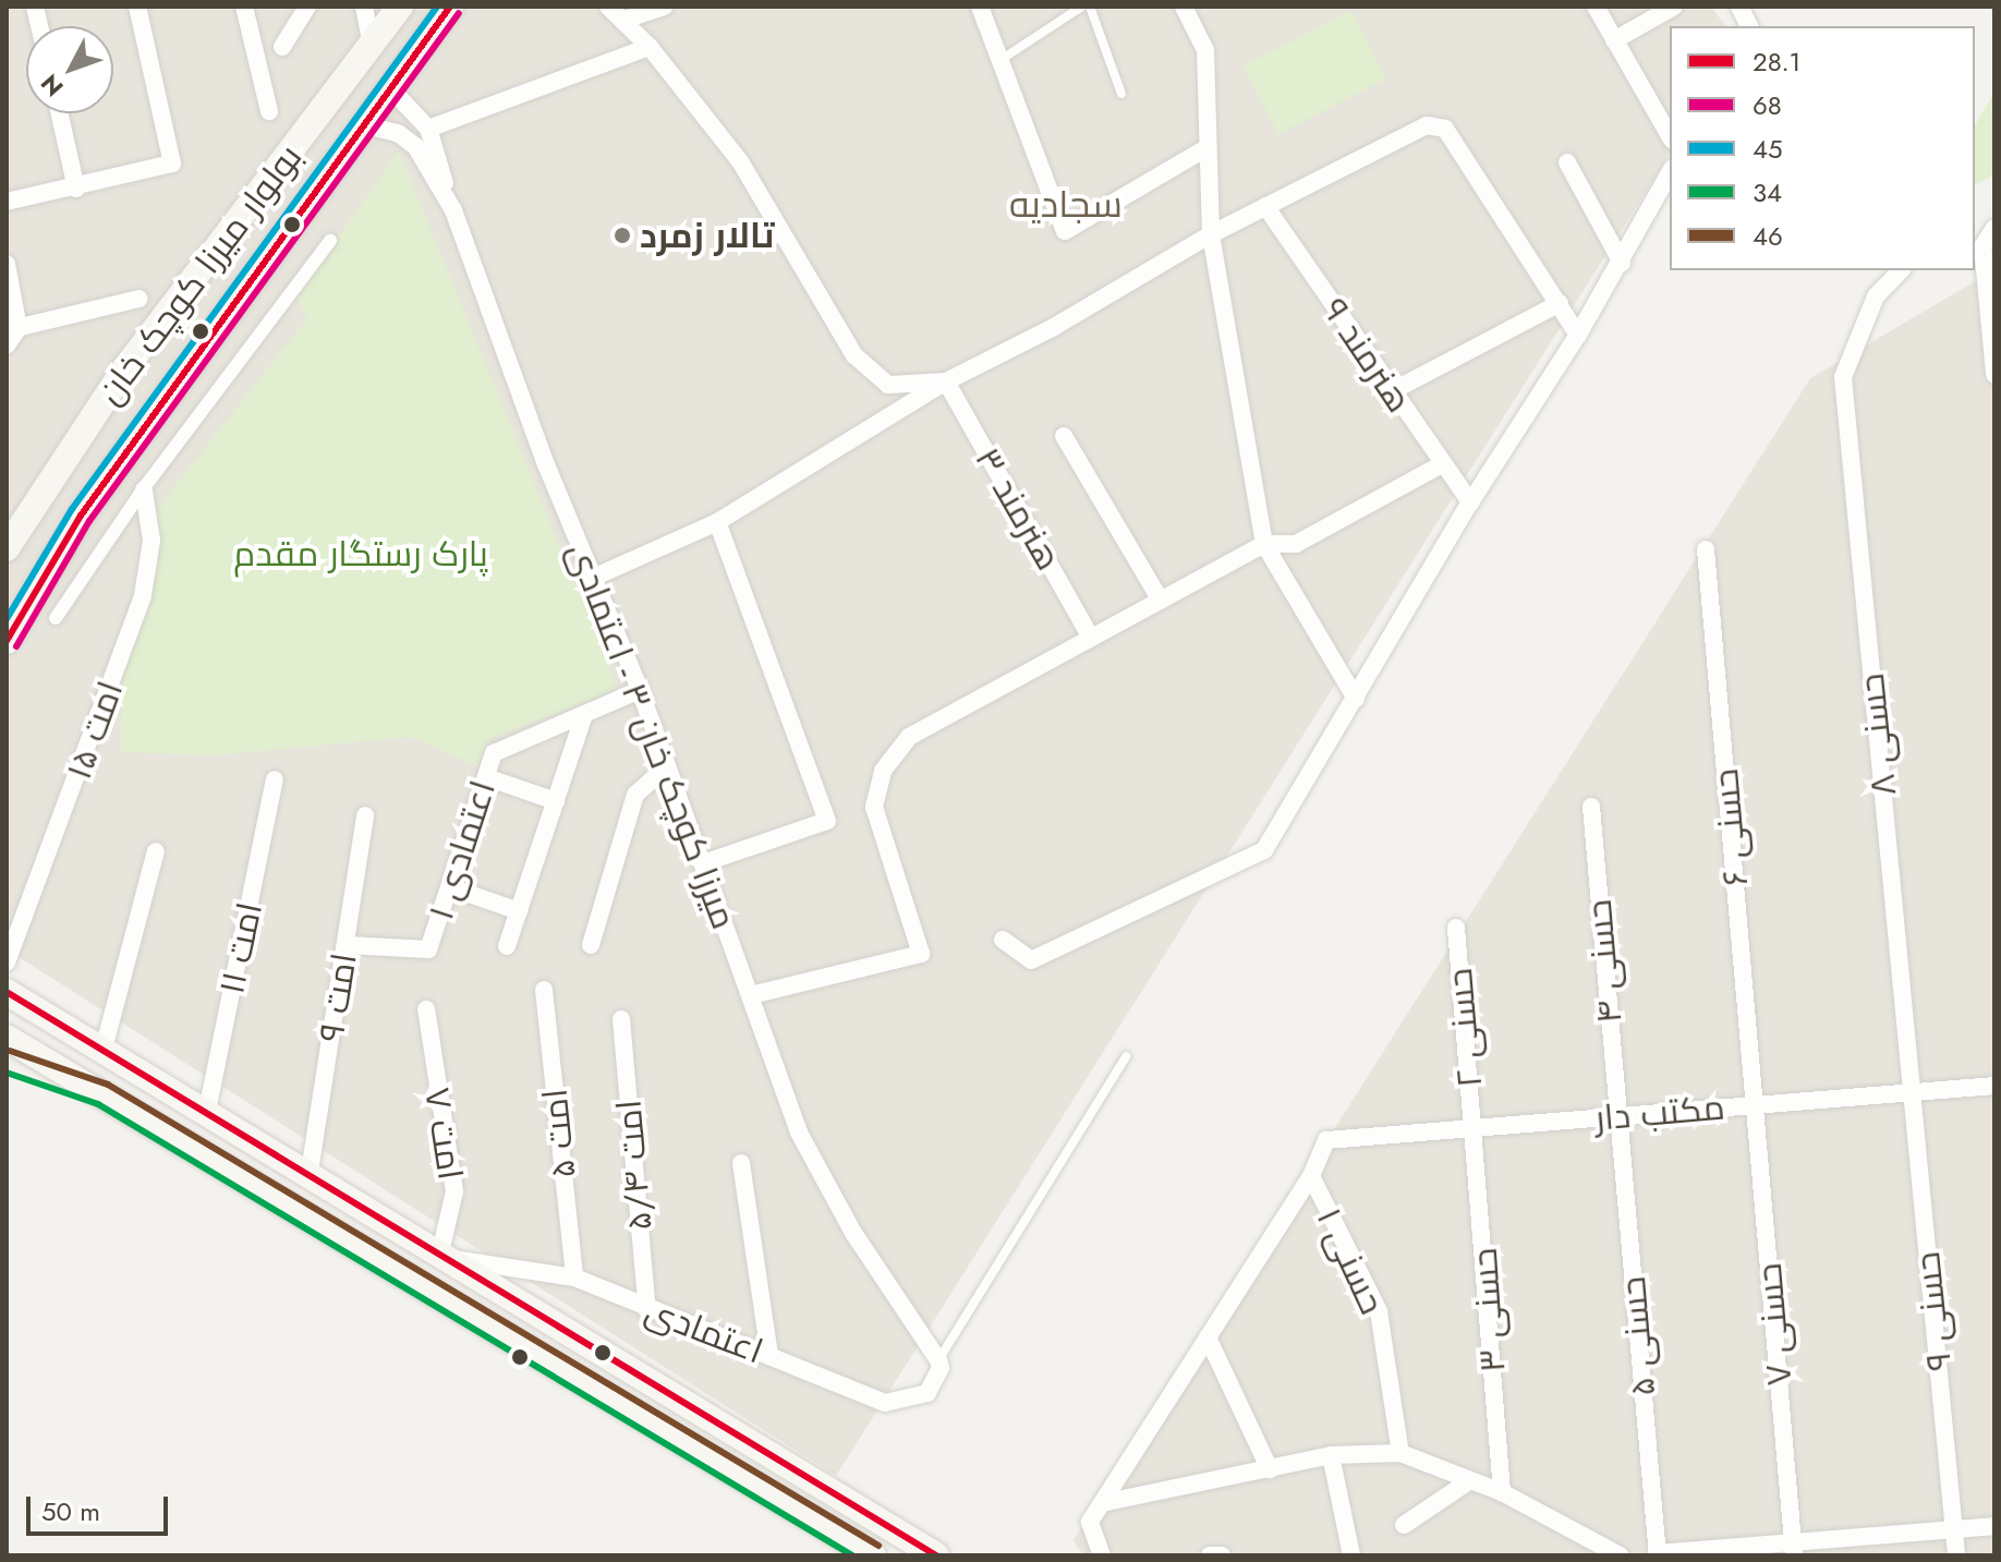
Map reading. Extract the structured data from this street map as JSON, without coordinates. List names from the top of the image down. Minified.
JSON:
{"streets":{"main road":["بولوار میرزا کوچک خان"],"street":["هنرمند ۹","هنرمند ۳","امت ۱۵","حسنی ۸","میرزا کوچک خان ۳ - اعتمادی","حسنی ۶","اعتمادی ۱","امت ۱۱","حسنی ۴","امت ۹","حسنی ۲","مکتب دار","امت ۷","امت ۵","امت ۵/۴","حسنی ۱","حسنی ۳","حسنی ۹","حسنی ۷","اعتمادی","حسنی ۵"]},"crossings":[["بولوار میرزا کوچک خان","میرزا کوچک خان ۳ - اعتمادی"],["حسنی ۸","مکتب دار"],["حسنی ۸","حسنی ۹"],["میرزا کوچک خان ۳ - اعتمادی","اعتمادی ۱"],["میرزا کوچک خان ۳ - اعتمادی","اعتمادی"],["حسنی ۶","مکتب دار"],["حسنی ۶","حسنی ۷"],["اعتمادی ۱","امت ۹"],["حسنی ۴","مکتب دار"],["حسنی ۴","حسنی ۵"],["حسنی ۲","مکتب دار"],["حسنی ۲","حسنی ۳"],["مکتب دار","حسنی ۱"],["مکتب دار","حسنی ۳"],["مکتب دار","حسنی ۹"],["مکتب دار","حسنی ۷"],["مکتب دار","حسنی ۵"],["امت ۷","اعتمادی"],["امت ۵","اعتمادی"],["امت ۵/۴","اعتمادی"]],"districts":["سجادیه"],"parks":["پارک رستگار مقدم"],"places":["تالار زمرد"],"lines":["transit line 28.1","transit line 45","transit line 68","transit line 46","transit line 34"],"legend":["28.1","68","45","34","46"],"scale_bar":"50 m","north":"bottom left"}
